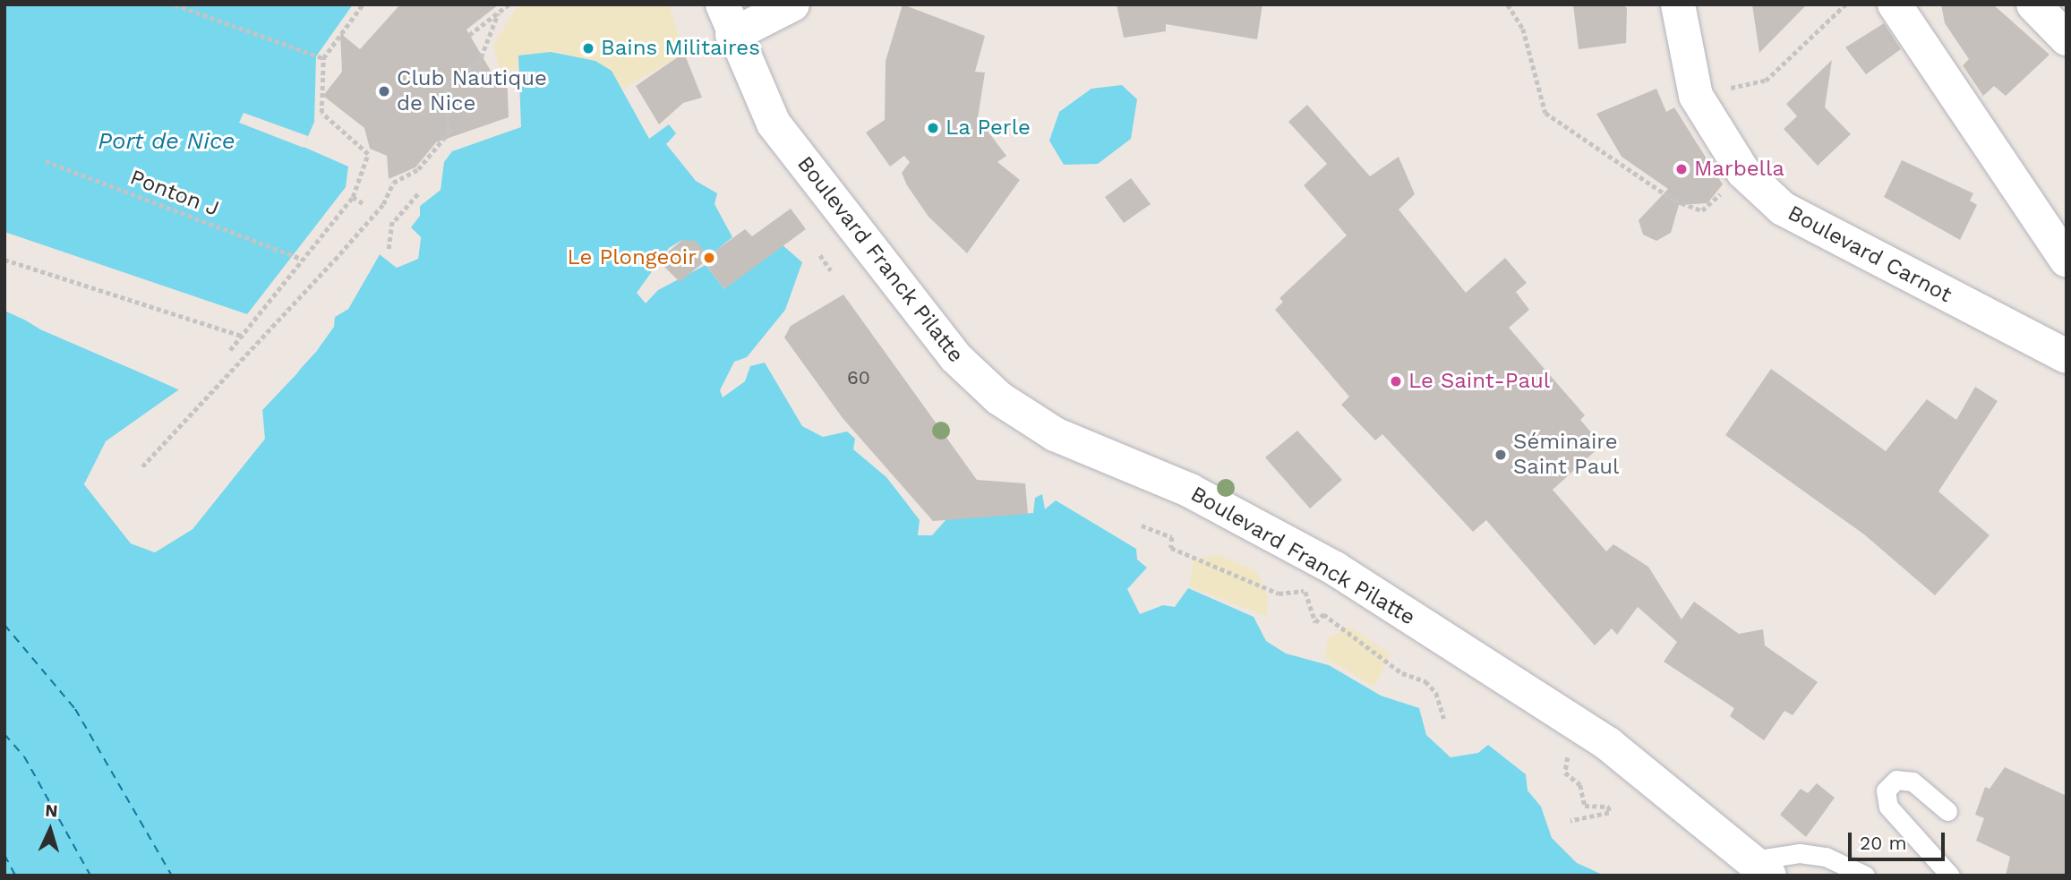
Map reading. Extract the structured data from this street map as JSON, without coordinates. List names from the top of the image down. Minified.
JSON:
{"streets":{"street":["Boulevard Carnot","Boulevard Franck Pilatte"],"path":["Ponton J"]},"water":["Port de Nice"],"places":["Bains Militaires","Club Nautique de Nice","La Perle","Marbella","Le Plongeoir","Le Saint-Paul","Séminaire Saint Paul"],"house_numbers":["60"],"scale_bar":"20 m","north":"top"}
